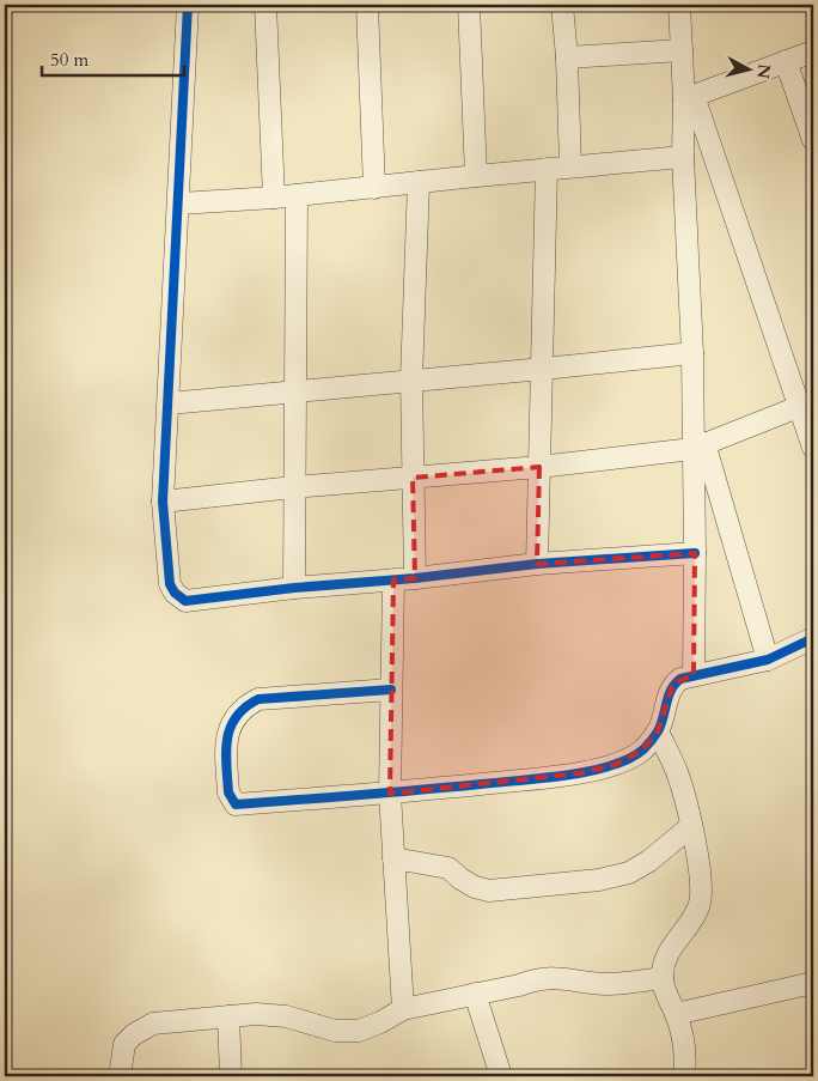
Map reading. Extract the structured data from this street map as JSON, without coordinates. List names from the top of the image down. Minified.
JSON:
{"scale_bar":"50 m","north":"right"}
